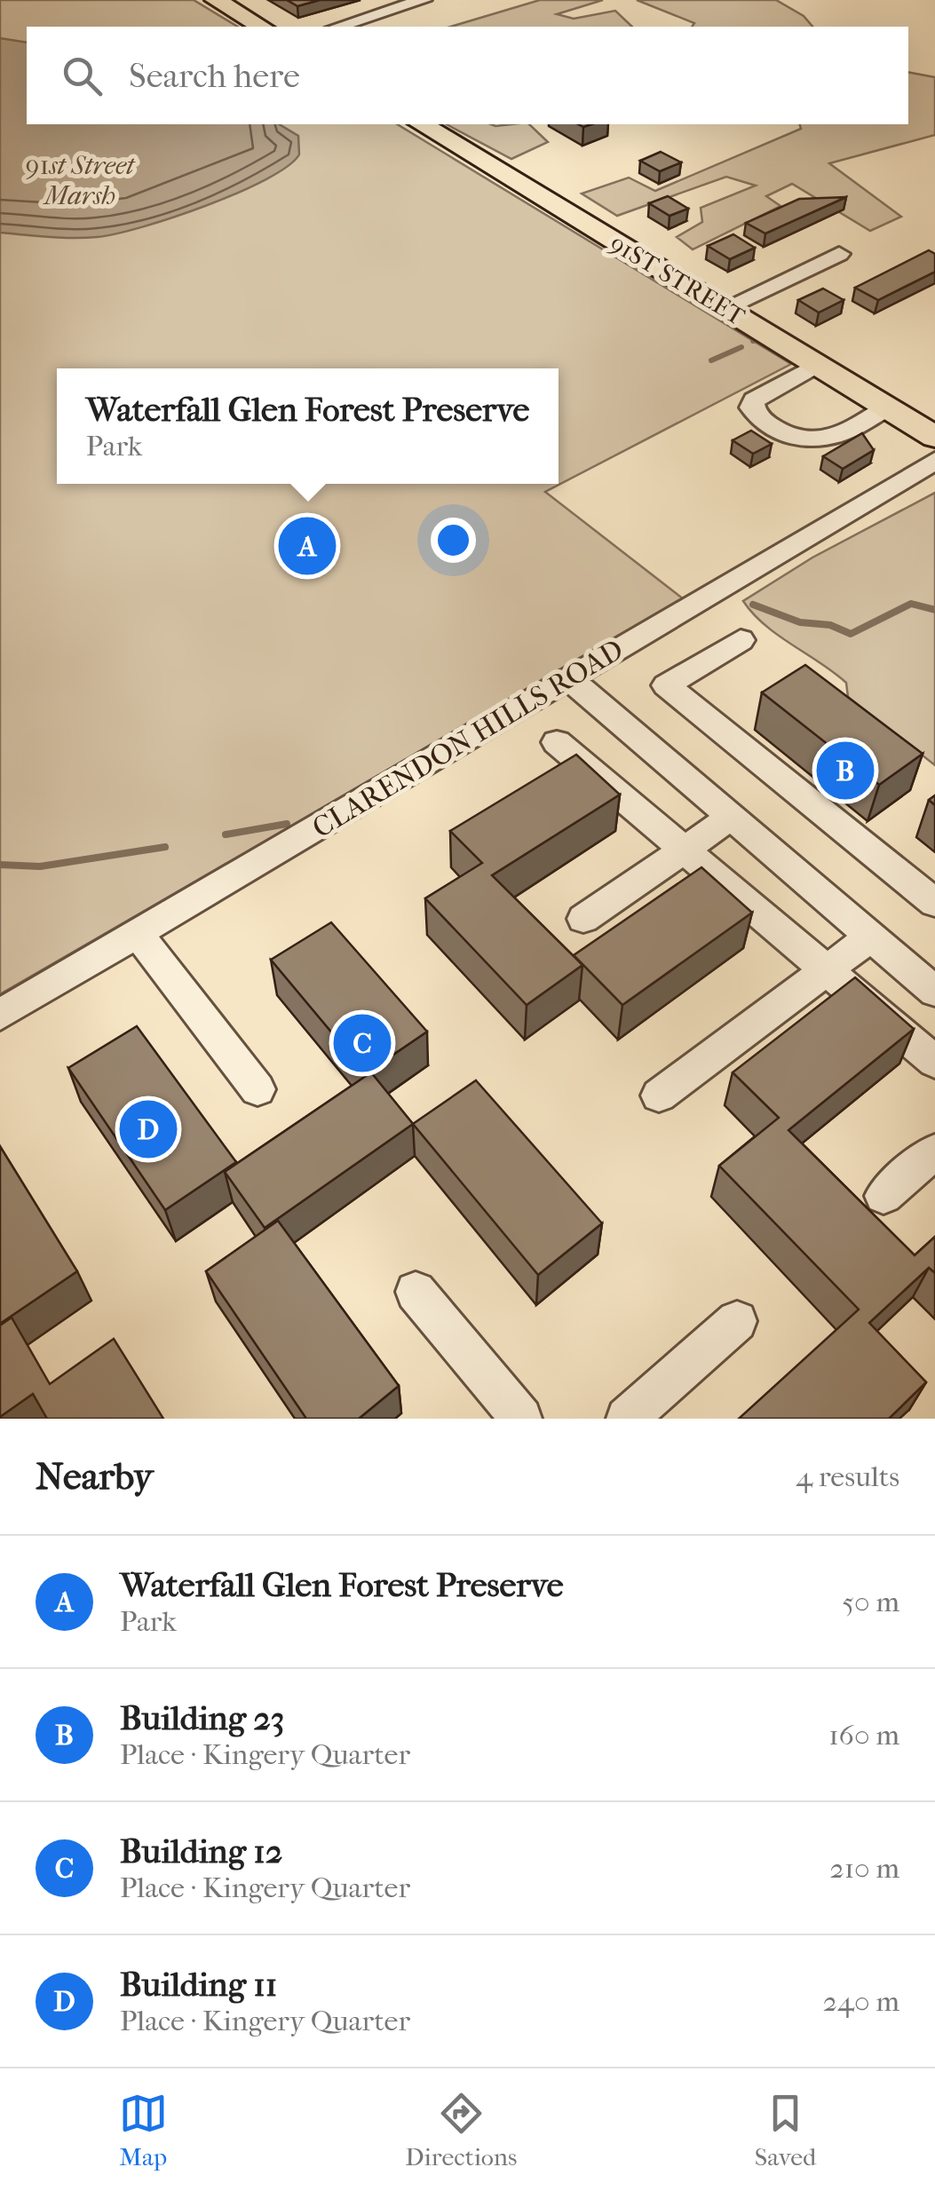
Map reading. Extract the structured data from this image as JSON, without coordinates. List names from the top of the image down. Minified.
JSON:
{"streets":{"main road":["91ST STREET"],"street":["CLARENDON HILLS ROAD"]},"water":["91st Street Marsh"],"page":{"search":"Search here","popup":["Waterfall Glen Forest Preserve","Park"],"pins":["A","B","C","D"],"heading":["Nearby","4 results"],"list":[{"mark":"A","name":"Waterfall Glen Forest Preserve","note":"Park","value":"50 m"},{"mark":"B","name":"Building 23","note":"Place · Kingery Quarter","value":"160 m"},{"mark":"C","name":"Building 12","note":"Place · Kingery Quarter","value":"210 m"},{"mark":"D","name":"Building 11","note":"Place · Kingery Quarter","value":"240 m"}],"nav":["Map","Directions","Saved"]}}
